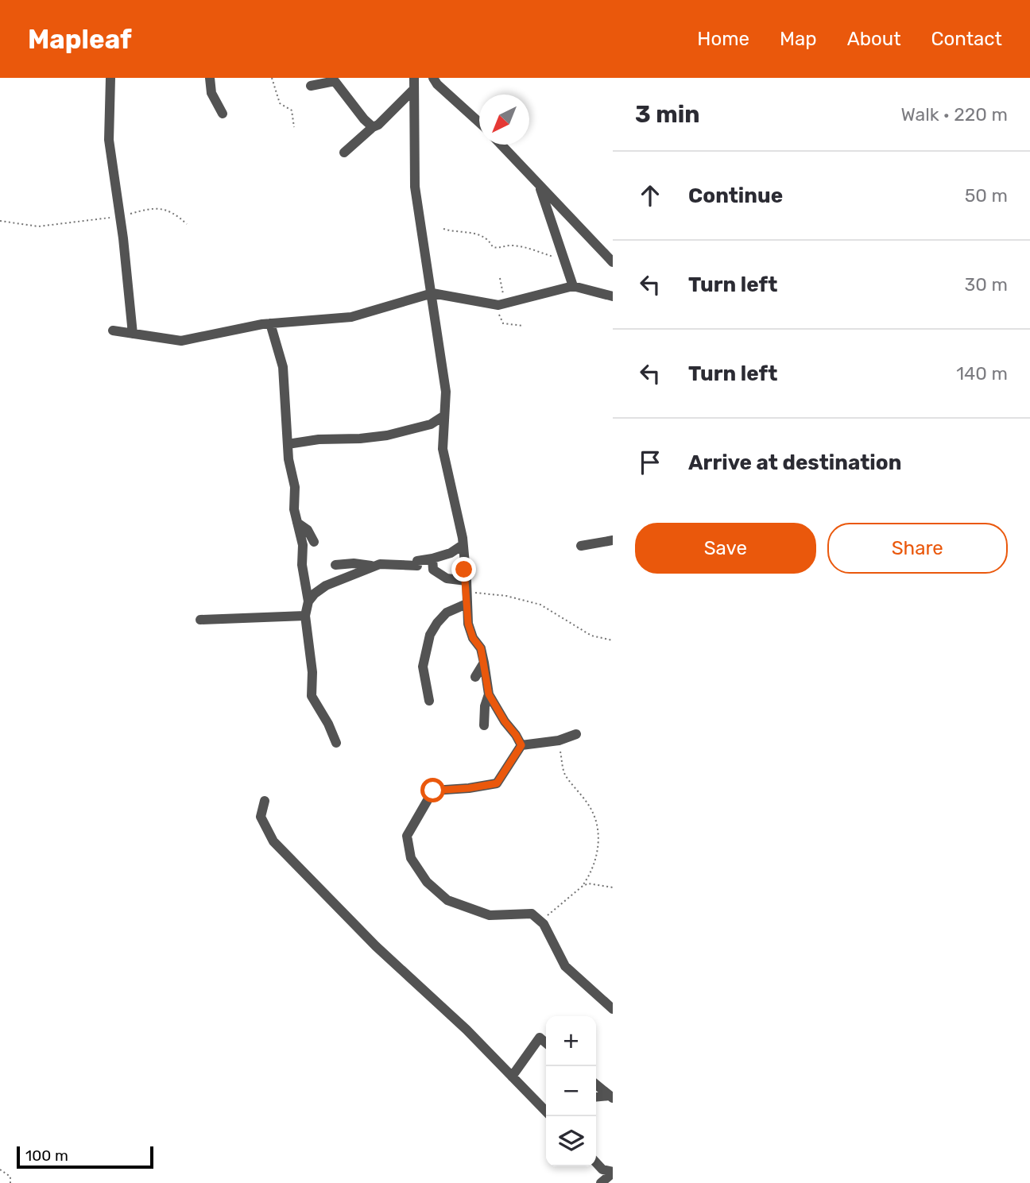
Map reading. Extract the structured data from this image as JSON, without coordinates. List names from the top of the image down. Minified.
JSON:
{"scale_bar":"100 m","north":"bottom left","page":{"header":"Mapleaf","nav":["Home","Map","About","Contact"],"heading":["3 min","Walk · 220 m"],"list":[["Continue","50 m"],["Turn left","30 m"],["Turn left","140 m"],"Arrive at destination"],"buttons":["Save","Share"],"map_buttons":["+","−"],"scale":"100 m"}}
